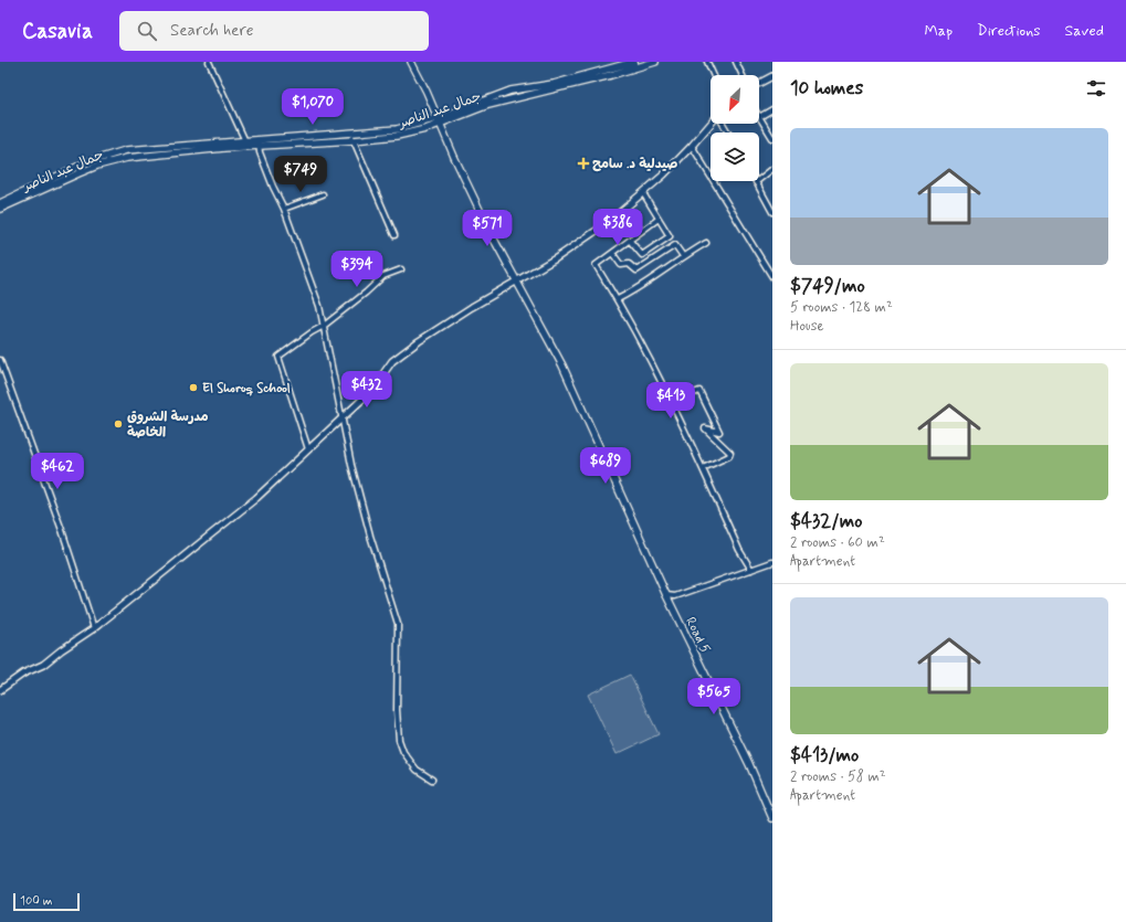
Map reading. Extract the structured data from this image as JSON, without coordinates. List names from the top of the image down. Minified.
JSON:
{"streets":{"main road":["جمال عبد الناصر","Road 5"]},"crossings":[["جمال عبد الناصر","Road 5"]],"places":{"health":["صيدلية د. سامح"],"other":["El Shoroq School","مدرسة الشروق الخاصة"]},"scale_bar":"100 m","north":"bottom left","page":{"header":"Casavia","search":"Search here","nav":["Map","Directions","Saved"],"heading":"10 homes","price":["$1,070","$749","$386","$571","$394","$432","$413","$689","$462","$565"],"list":[{"name":"$749/mo","note":"5 rooms · 128 m² · House"},{"name":"$432/mo","note":"2 rooms · 60 m² · Apartment"},{"name":"$413/mo","note":"2 rooms · 58 m² · Apartment"}],"scale":"100 m"}}
